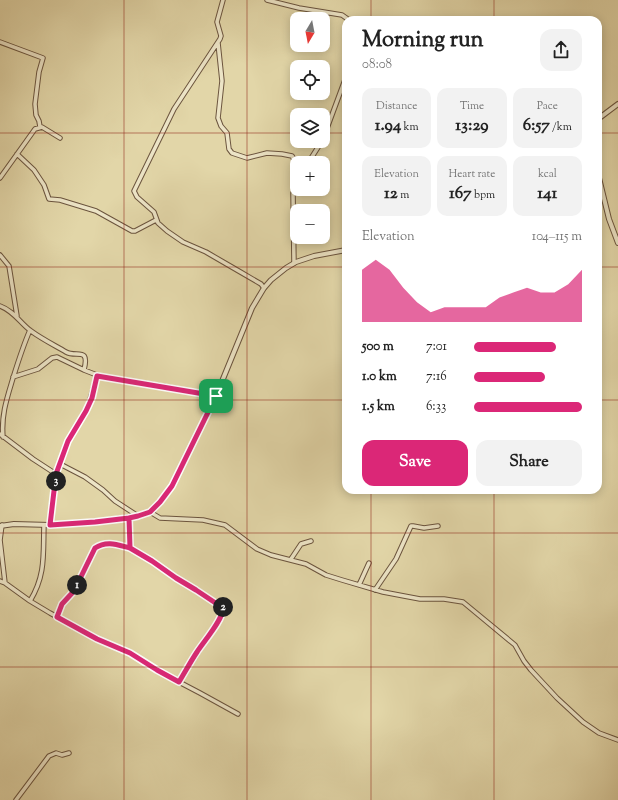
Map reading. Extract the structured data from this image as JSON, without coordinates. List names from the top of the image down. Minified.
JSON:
{"north":"bottom","page":{"map_buttons":["+","−"],"heading":["Morning run","08:08"],"stats":[["Distance","1.94 km"],["Time","13:29"],["Pace","6:57 /km"],["Elevation","12 m"],["Heart rate","167 bpm"],["kcal","141"]],"chart":["Elevation","104–115 m"],"list":[{"name":"500 m","note":"7:01"},{"name":"1.0 km","note":"7:16"},{"name":"1.5 km","note":"6:33"}],"buttons":["Save","Share"],"pins":["3","1","2"]}}
